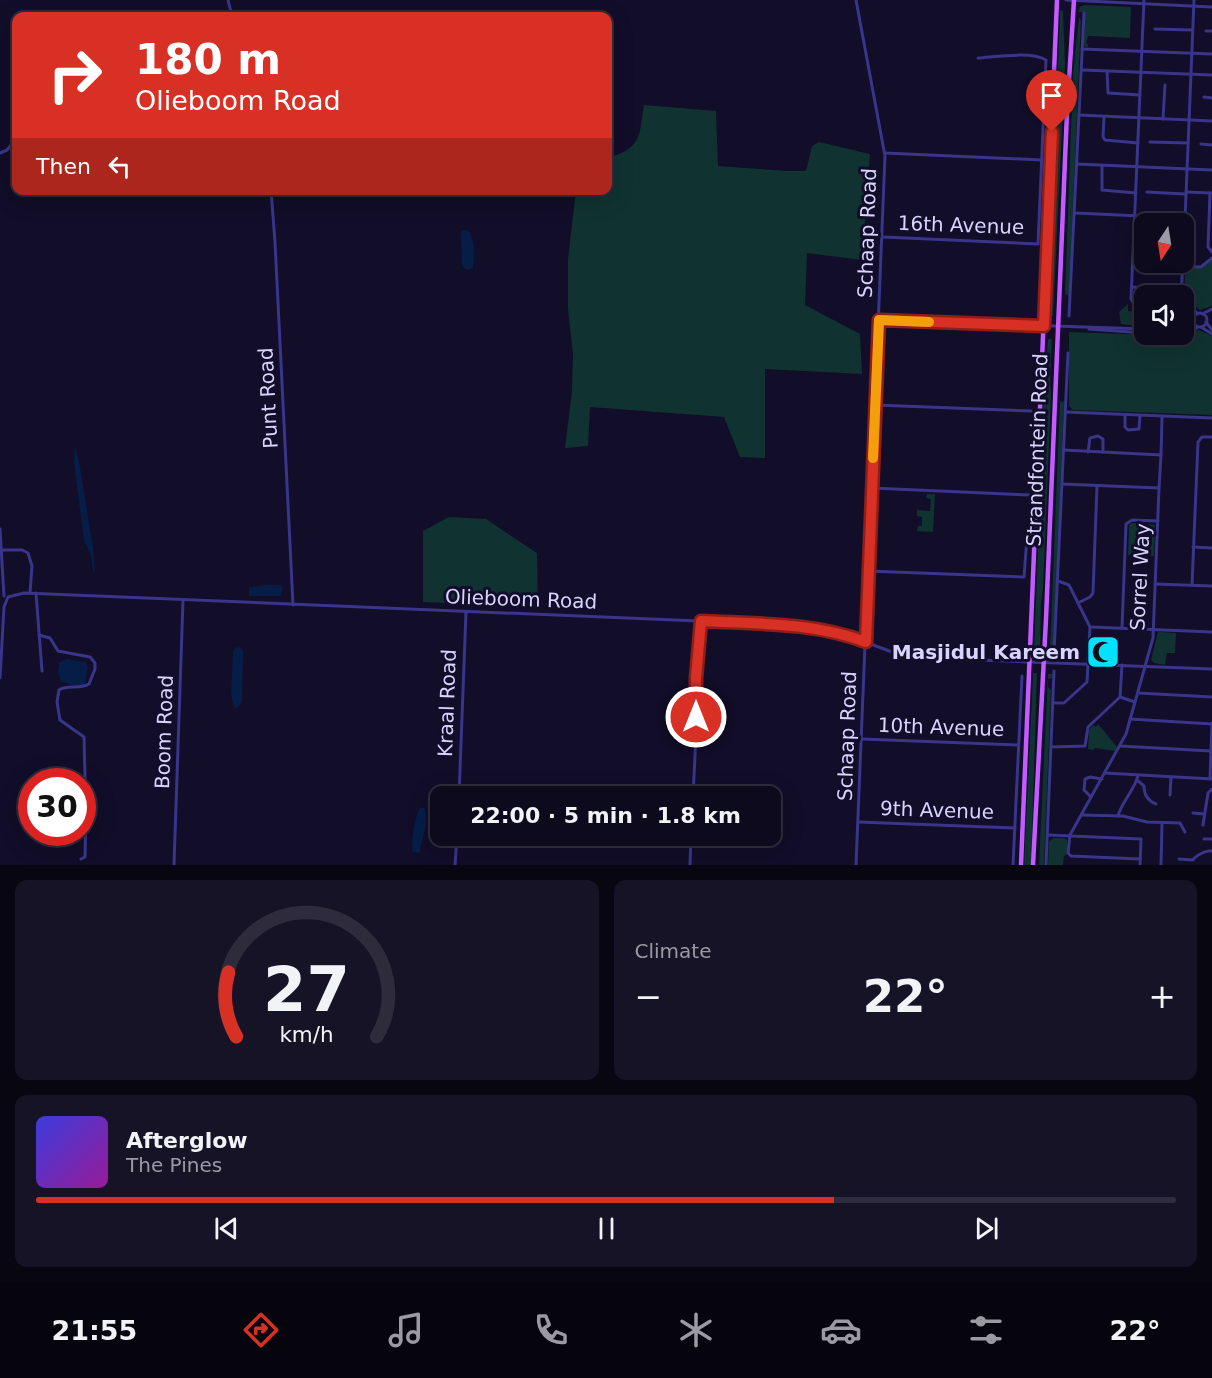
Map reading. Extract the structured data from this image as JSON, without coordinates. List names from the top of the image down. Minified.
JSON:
{"streets":{"main road":["Strandfontein Road"],"street":["16th Avenue","Schaap Road","Punt Road","Sorrel Way","Olieboom Road","Kraal Road","10th Avenue","Boom Road","9th Avenue"]},"crossings":[["16th Avenue","Schaap Road"],["Schaap Road","Olieboom Road"],["Schaap Road","10th Avenue"],["Schaap Road","9th Avenue"],["Punt Road","Olieboom Road"],["Strandfontein Road","Olieboom Road"],["Sorrel Way","Olieboom Road"],["Olieboom Road","Kraal Road"],["Olieboom Road","Boom Road"]],"places":{"mosque":["Masjidul Kareem"]},"north":"bottom","page":{"turn":["180 m","Olieboom Road"],"then":"Then","limit":"30","trip":"22:00 · 5 min · 1.8 km","tile":"Climate","heat":["−","22°","+"],"song":["Afterglow","The Pines"],"tabs":["21:55","22°"],"gauge":["27","km/h"]}}
